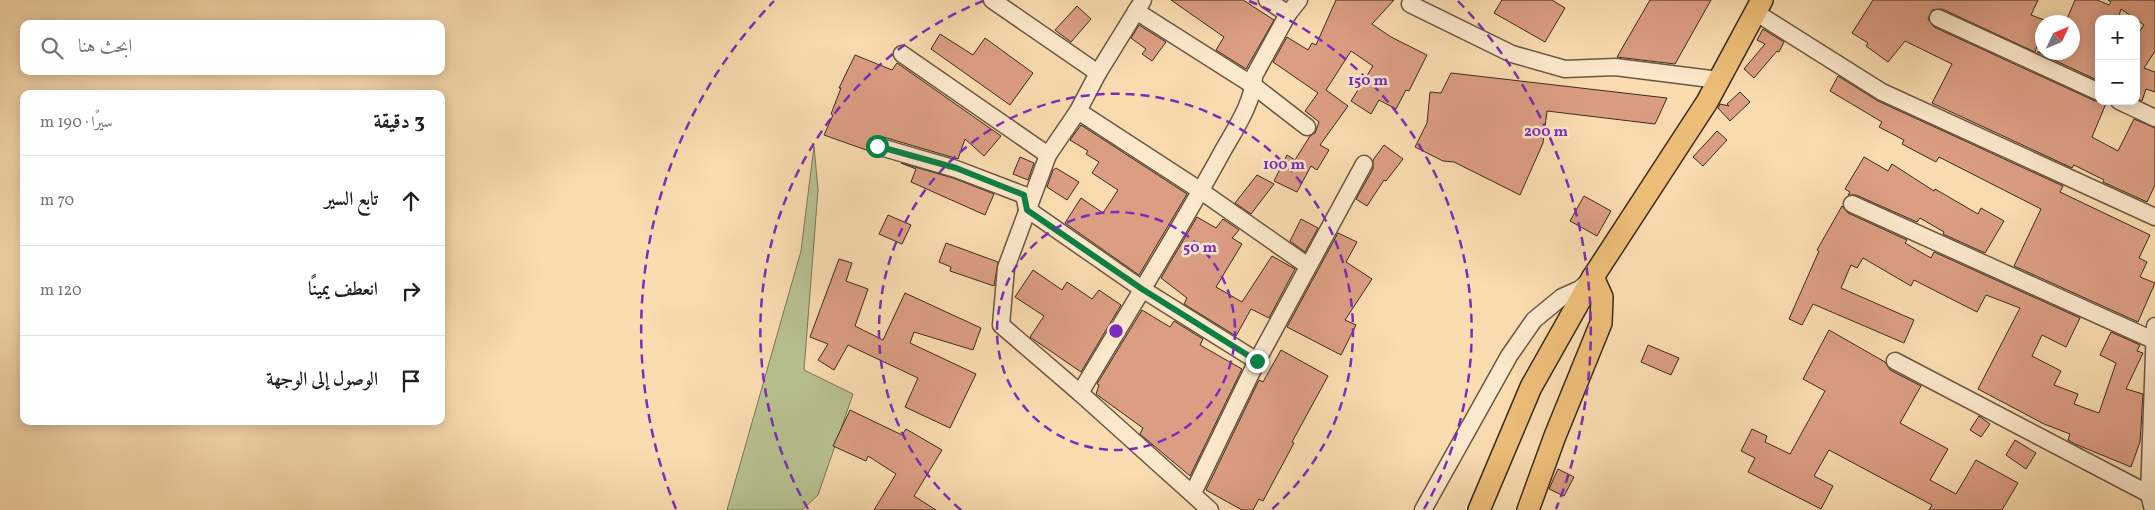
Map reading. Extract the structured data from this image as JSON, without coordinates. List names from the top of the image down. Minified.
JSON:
{"north":"top right","page":{"map_buttons":["+","−"],"search":"ابحث هنا","heading":["3 دقيقة","سيرًا · 190 m"],"list":[["تابع السير","70 m"],["انعطف يمينًا","120 m"],"الوصول إلى الوجهة"]},"rings":["150 m","200 m","100 m","50 m"]}
